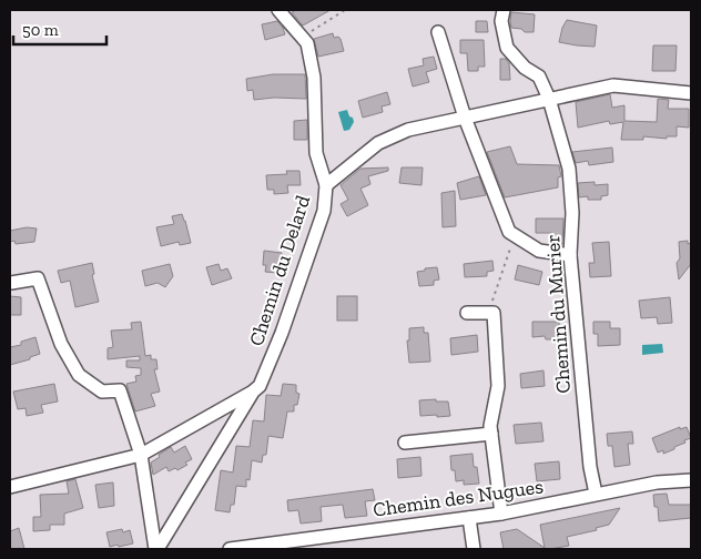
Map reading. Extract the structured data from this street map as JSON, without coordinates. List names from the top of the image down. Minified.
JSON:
{"streets":{"street":["Chemin du Delard","Chemin du Murier","Chemin des Nugues"]},"crossings":[["Chemin du Delard","Chemin du Murier"],["Chemin du Murier","Chemin des Nugues"]],"scale_bar":"50 m"}
